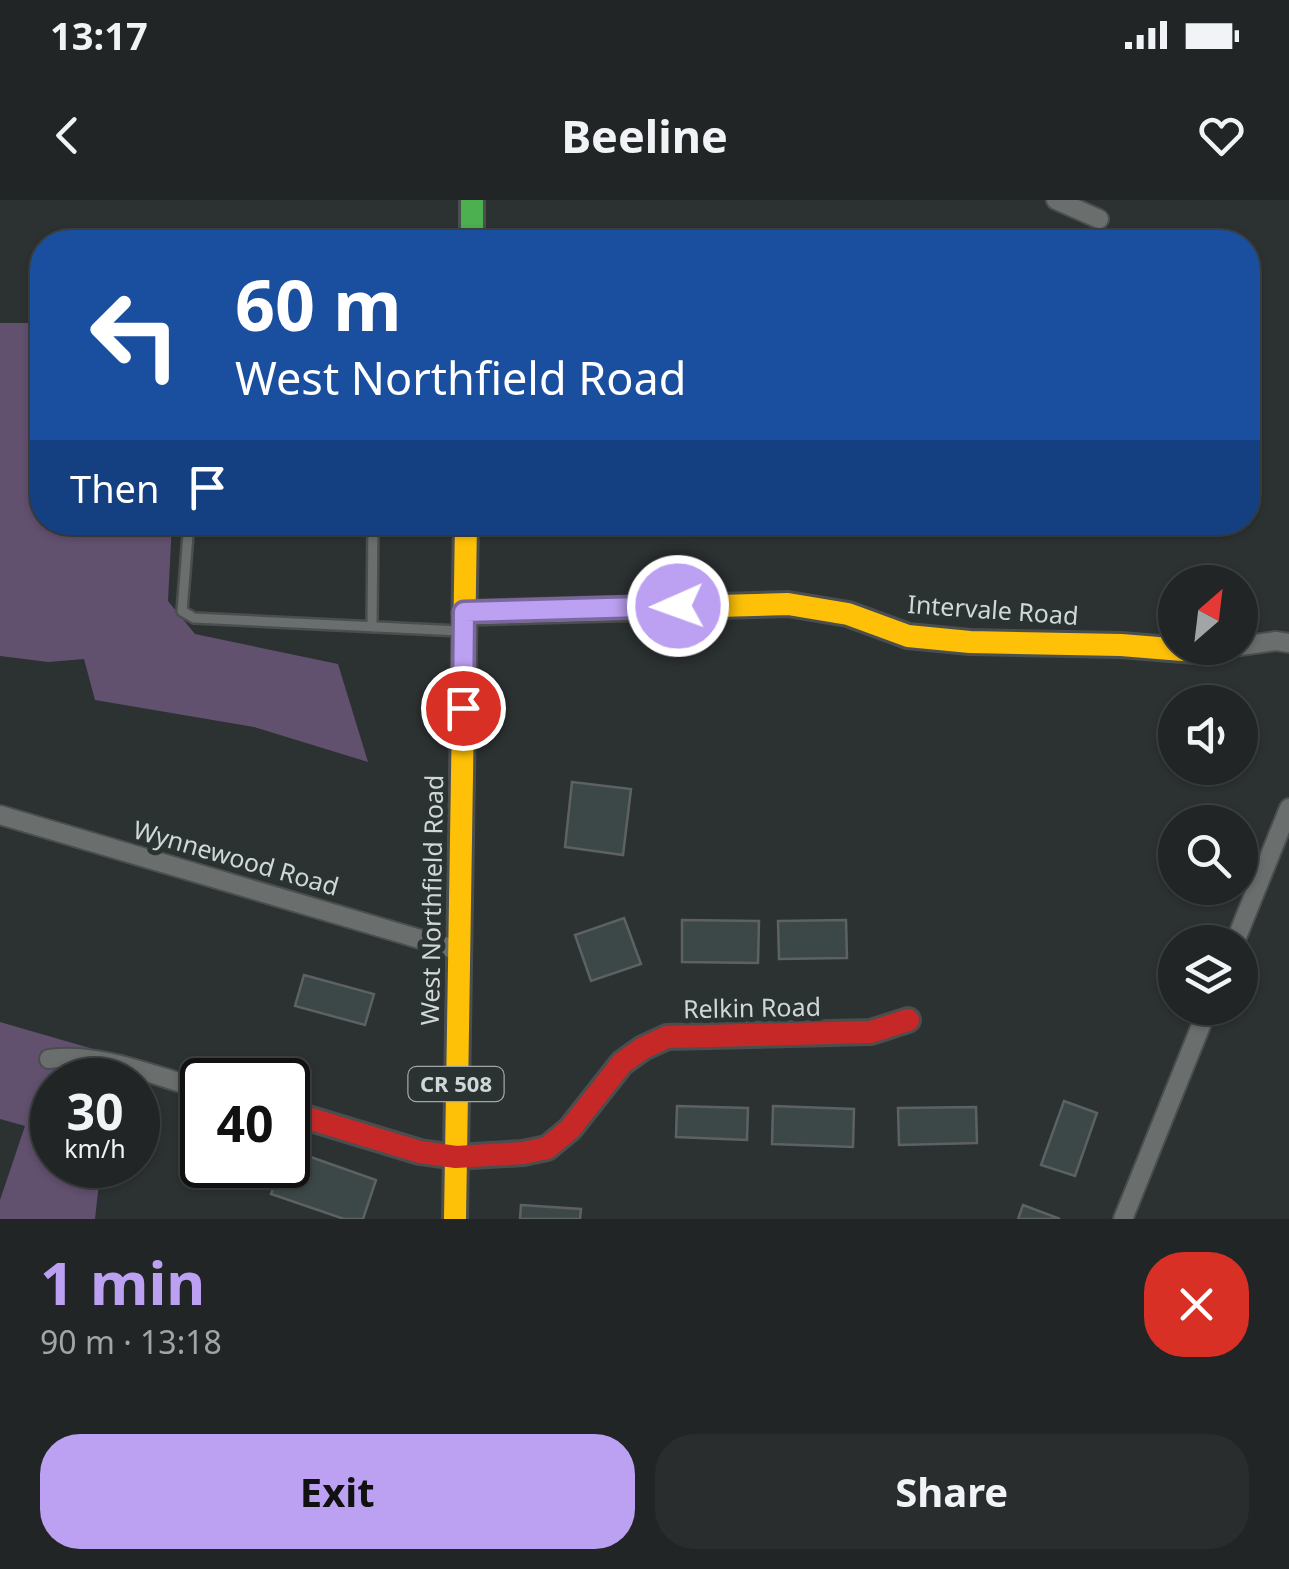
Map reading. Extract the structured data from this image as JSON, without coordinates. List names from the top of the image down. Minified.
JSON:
{"streets":{"street":["Intervale Road","Wynnewood Road","West Northfield Road","Relkin Road","CR 508"]},"crossings":[["Intervale Road","West Northfield Road"],["Wynnewood Road","West Northfield Road"],["West Northfield Road","Relkin Road"]],"north":"top right","page":{"status":"13:17","header":"Beeline","turn":["60 m","West Northfield Road"],"then":"Then","speed":"30 km/h","limit":"40","heading":["1 min","90 m · 13:18"],"buttons":["Exit","Share"]}}
